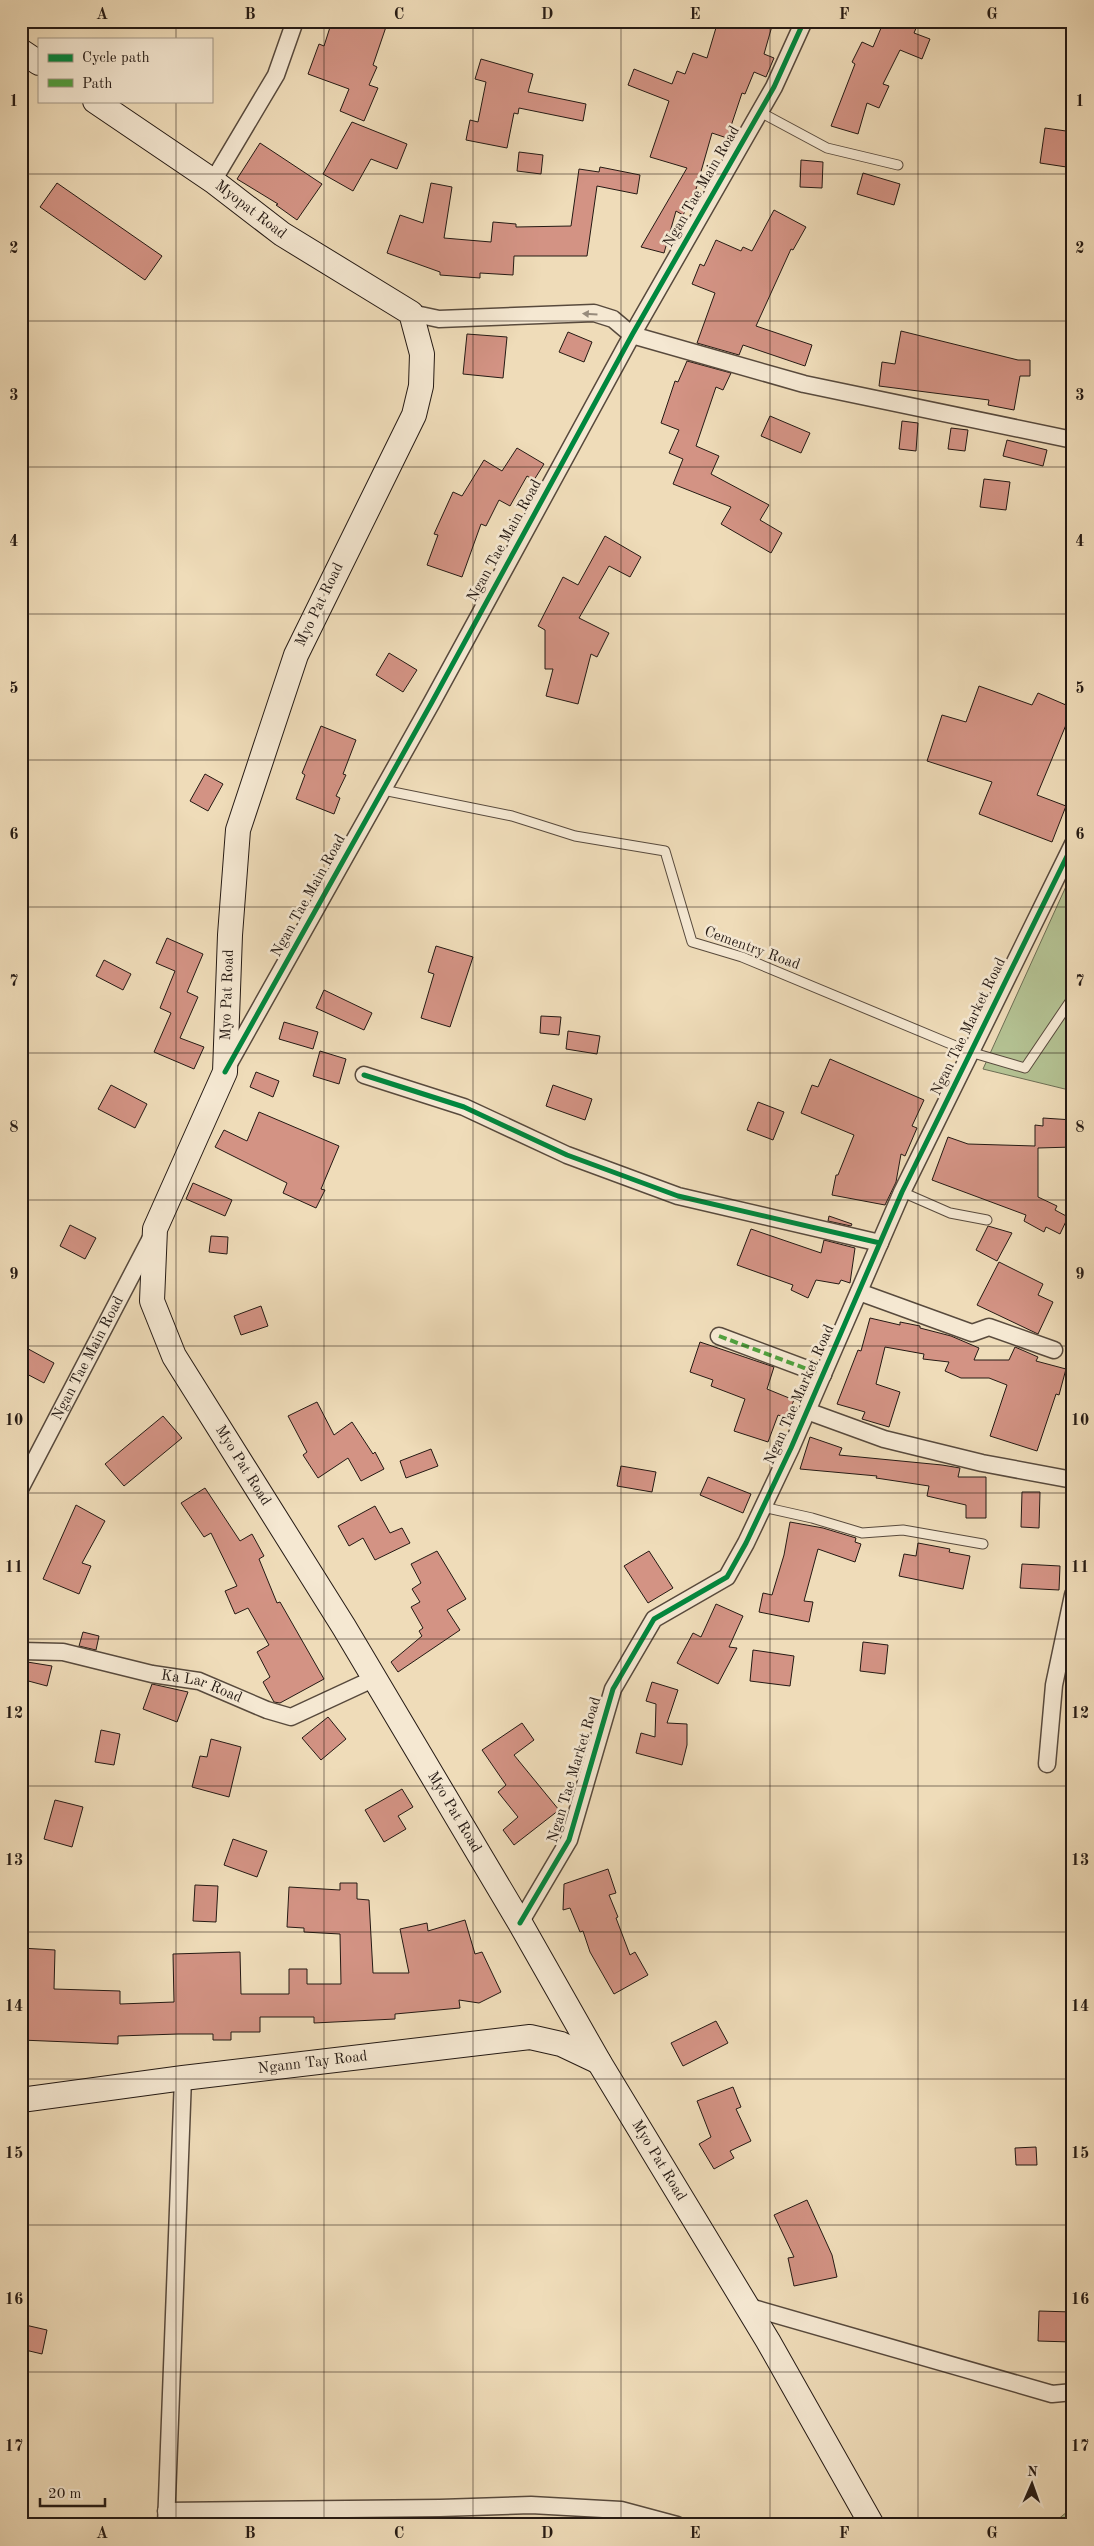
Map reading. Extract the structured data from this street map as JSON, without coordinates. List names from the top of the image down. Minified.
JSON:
{"streets":{"main road":["Myopat Road","Myo Pat Road","Ngann Tay Road"],"street":["Ngan Tae Main Road","Ngan Tae Market Road","Ka Lar Road"],"lane":["Cementry Road"]},"crossings":[["Ngan Tae Main Road","Myo Pat Road"],["Ngan Tae Main Road","Cementry Road"],["Myopat Road","Myo Pat Road"],["Myo Pat Road","Ngan Tae Market Road"],["Myo Pat Road","Ka Lar Road"],["Myo Pat Road","Ngann Tay Road"],["Cementry Road","Ngan Tae Market Road"]],"legend":["Cycle path","Path"],"scale_bar":"20 m","north":"top","grid":{"columns":["A","B","C","D","E","F","G"],"rows":["1","2","3","4","5","6","7","8","9","10","11","12","13","14","15","16","17"]}}
